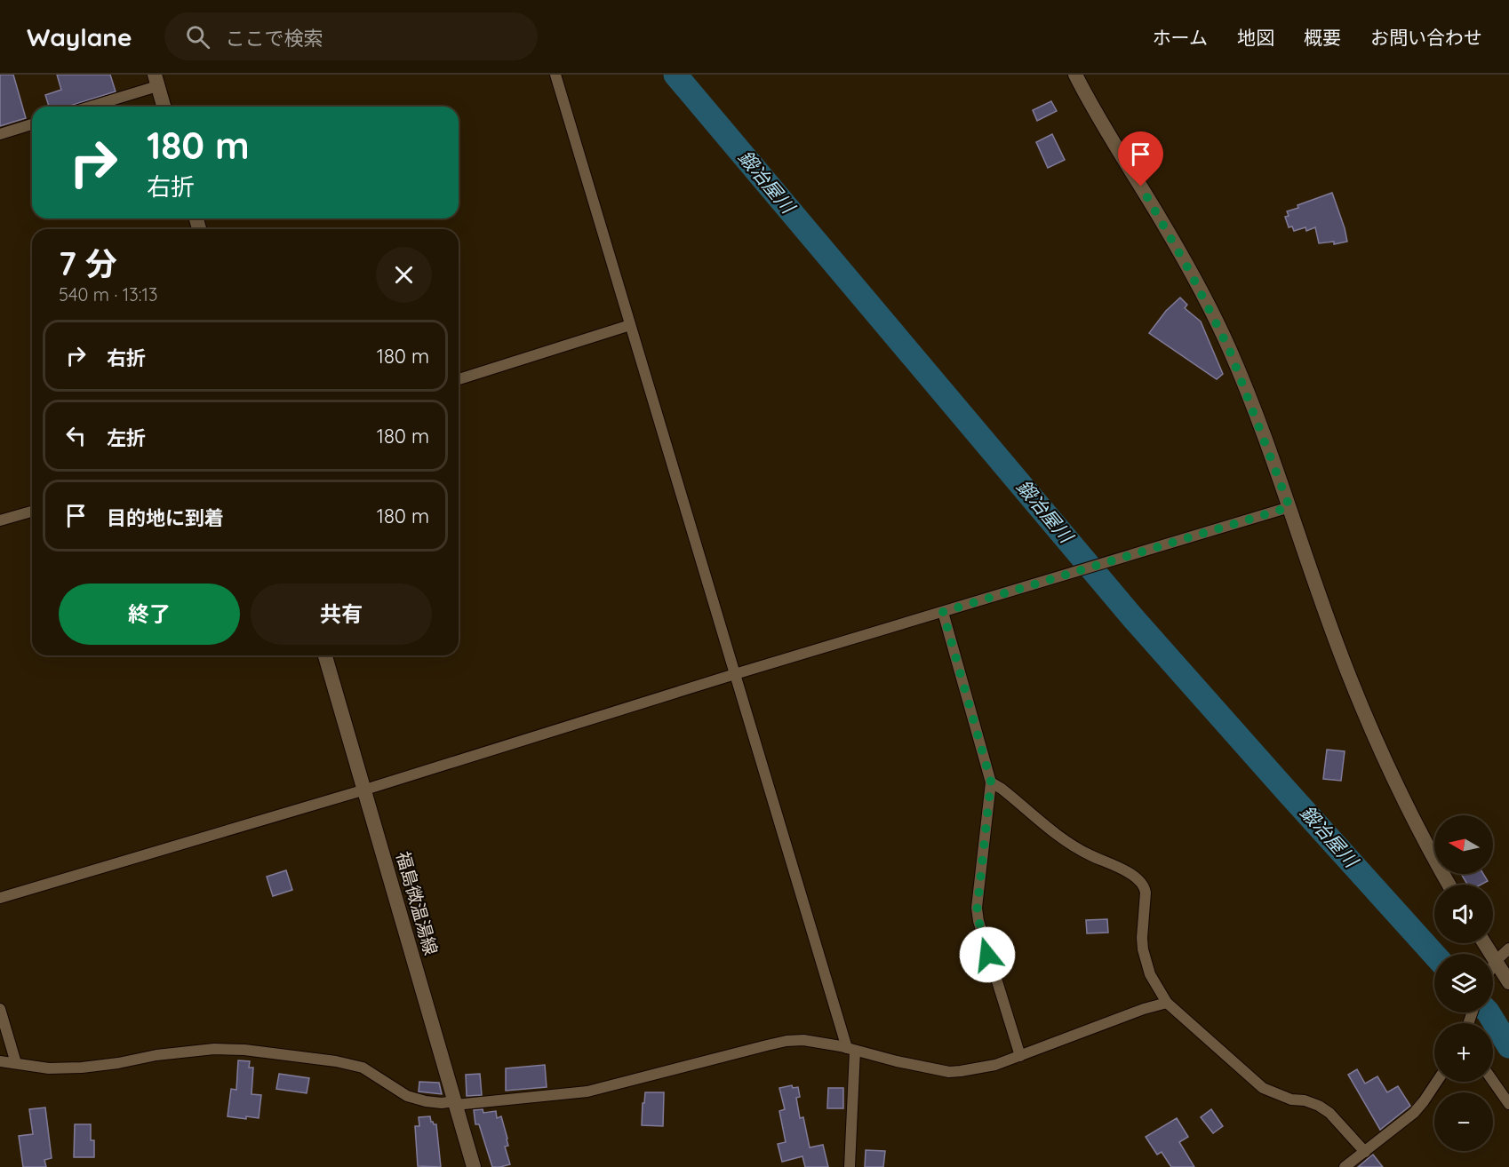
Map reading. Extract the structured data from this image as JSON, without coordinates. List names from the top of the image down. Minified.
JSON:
{"streets":{"street":["福島微温湯線"]},"water":["鍛冶屋川"],"north":"left","page":{"header":"Waylane","search":"ここで検索","nav":["ホーム","地図","概要","お問い合わせ"],"turn":["180 m","右折"],"heading":["7 分","540 m · 13:13"],"list":[{"name":"右折","value":"180 m"},{"name":"左折","value":"180 m"},{"name":"目的地に到着","value":"180 m"}],"buttons":["終了","共有"],"map_buttons":["+","−"]}}
